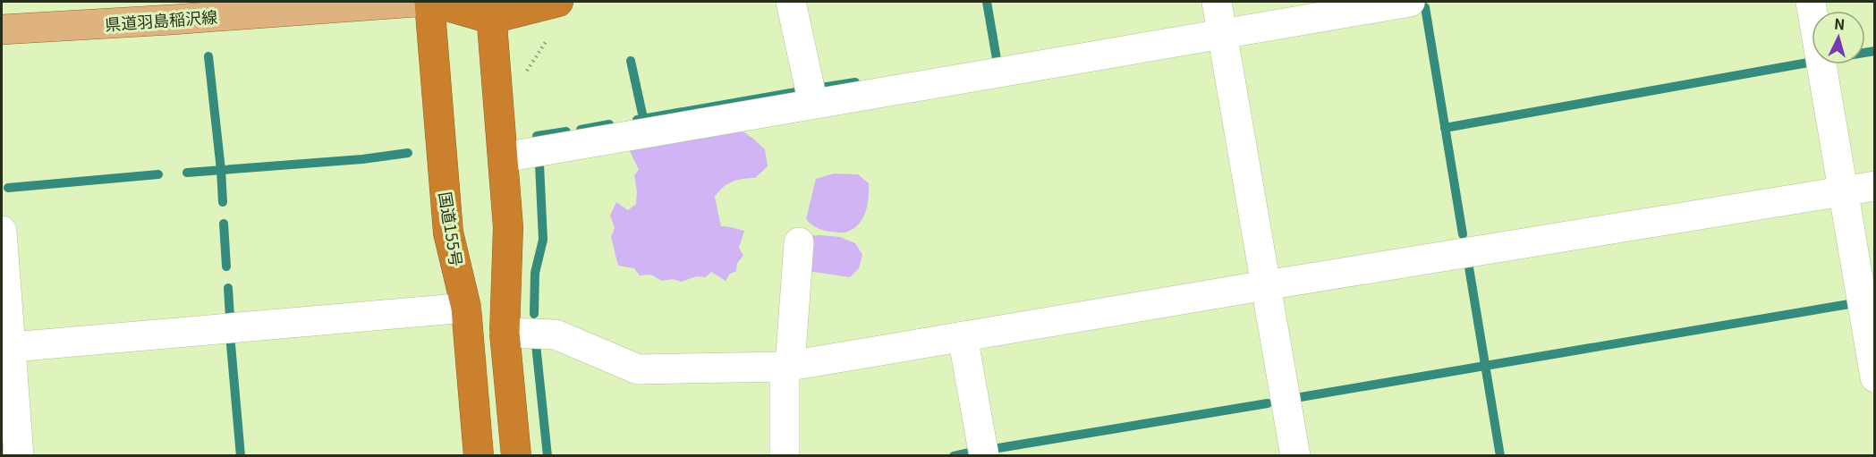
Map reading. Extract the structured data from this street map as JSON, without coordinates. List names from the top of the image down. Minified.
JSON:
{"streets":{"highway":["国道155号"],"main road":["県道羽島稲沢線"]},"north":"top"}
